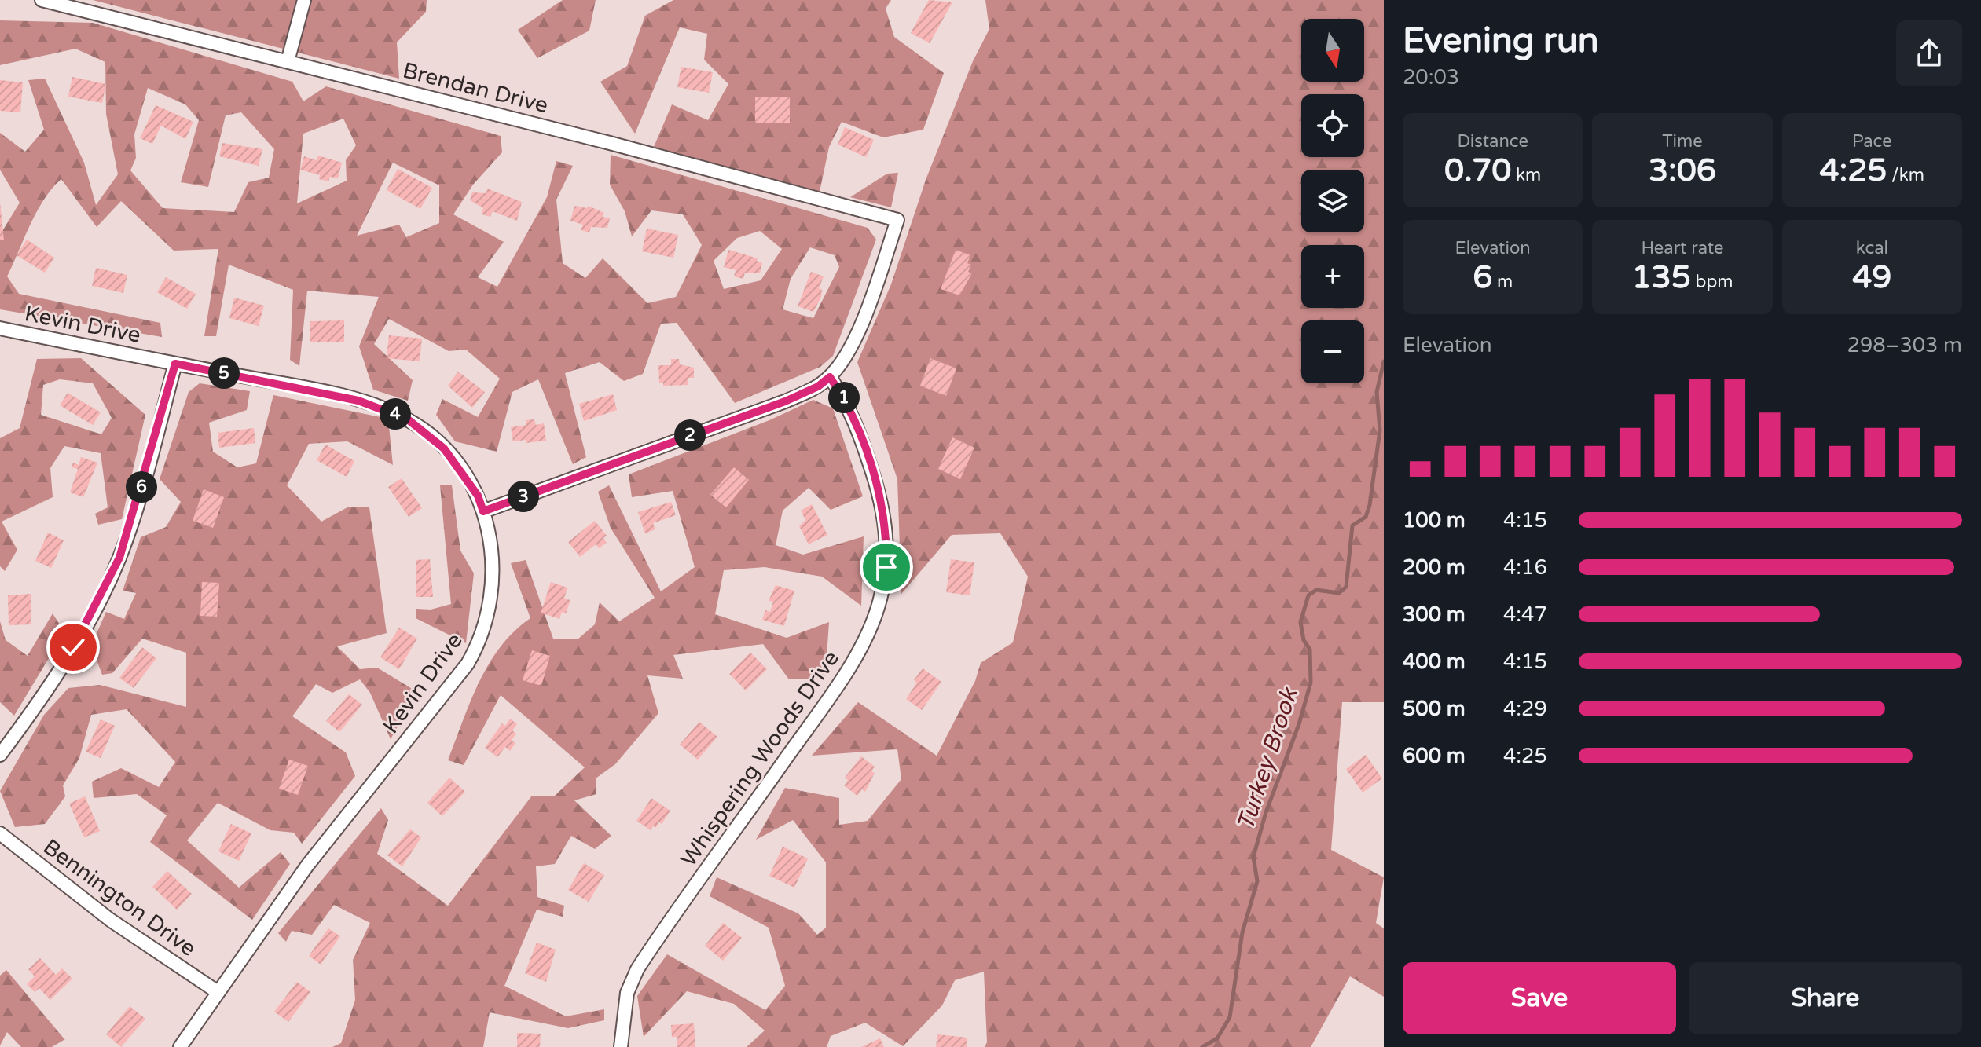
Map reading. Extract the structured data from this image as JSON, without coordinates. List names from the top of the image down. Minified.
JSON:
{"streets":{"street":["Brendan Drive","Kevin Drive","Whispering Woods Drive","Bennington Drive"]},"crossings":[["Brendan Drive","Whispering Woods Drive"],["Kevin Drive","Bennington Drive"]],"water":["Turkey Brook"],"north":"bottom","page":{"heading":["Evening run","20:03"],"map_buttons":["+","−"],"stats":[["Distance","0.70 km"],["Time","3:06"],["Pace","4:25 /km"],["Elevation","6 m"],["Heart rate","135 bpm"],["kcal","49"]],"chart":["Elevation","298–303 m"],"pins":["5","1","4","2","6","3"],"list":[{"name":"100 m","note":"4:15"},{"name":"200 m","note":"4:16"},{"name":"300 m","note":"4:47"},{"name":"400 m","note":"4:15"},{"name":"500 m","note":"4:29"},{"name":"600 m","note":"4:25"}],"buttons":["Save","Share"]}}
